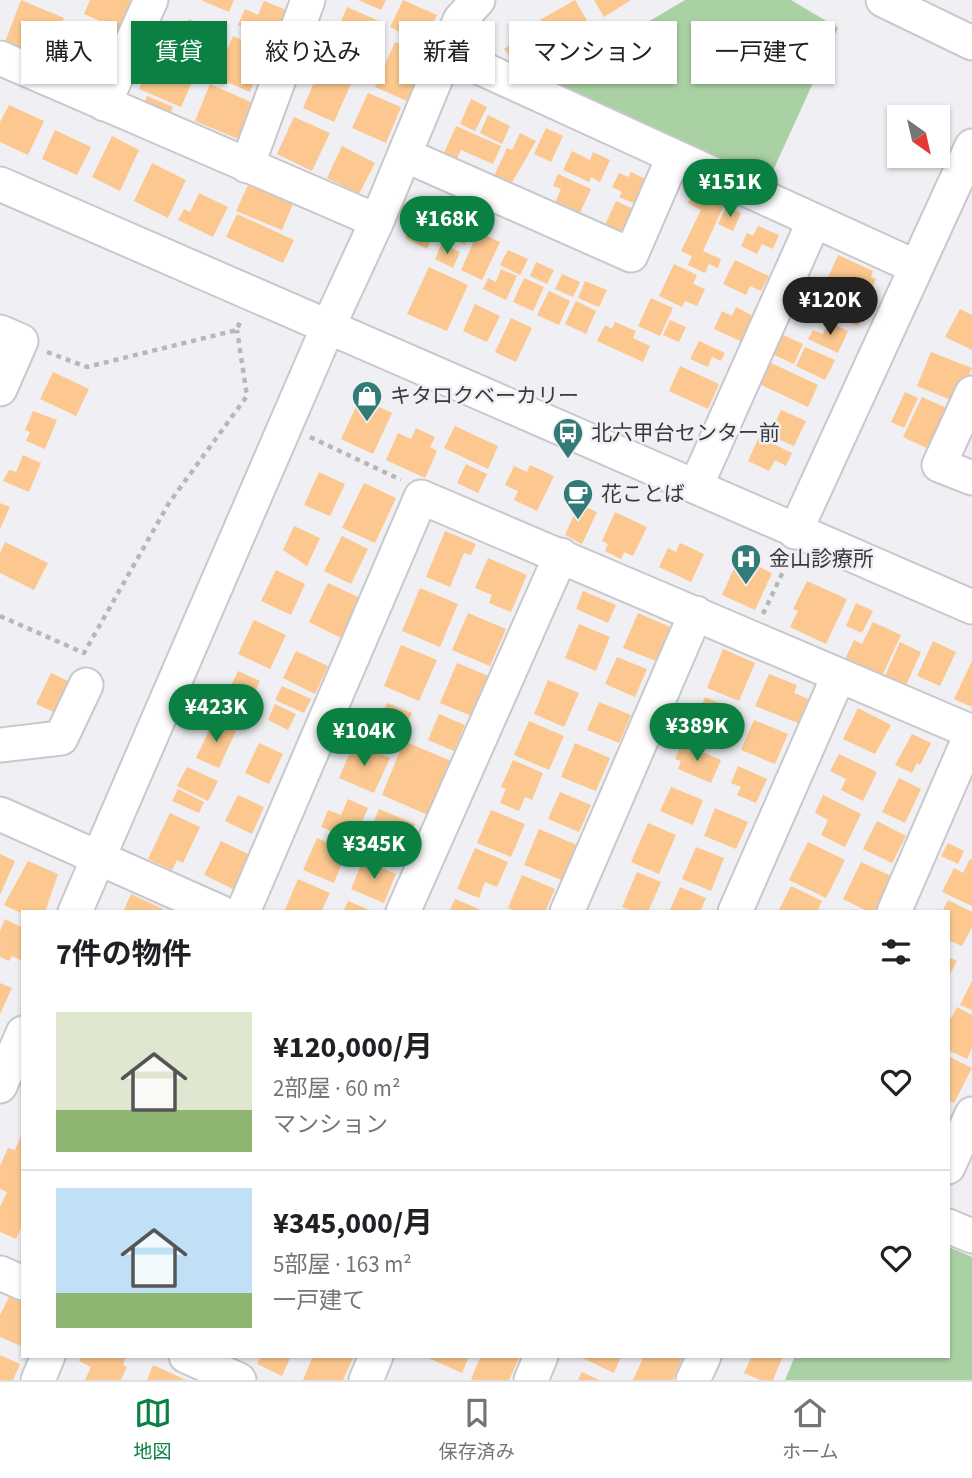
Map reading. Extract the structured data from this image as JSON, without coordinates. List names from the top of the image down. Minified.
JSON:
{"places":{"shop":["キタロクベーカリー"],"bus stop":["北六甲台センター前"],"cafe":["花ことば"],"hospital":["金山診療所"]},"north":"bottom right","page":{"chip":["購入","賃貸","絞り込み","新着","マンション","一戸建て"],"price":["¥151K","¥168K","¥120K","¥423K","¥389K","¥104K","¥345K"],"heading":"7件の物件","list":[{"name":"¥120,000/月","note":"2部屋 · 60 m² · マンション"},{"name":"¥345,000/月","note":"5部屋 · 163 m² · 一戸建て"}],"tabs":["地図","保存済み","ホーム"]}}
